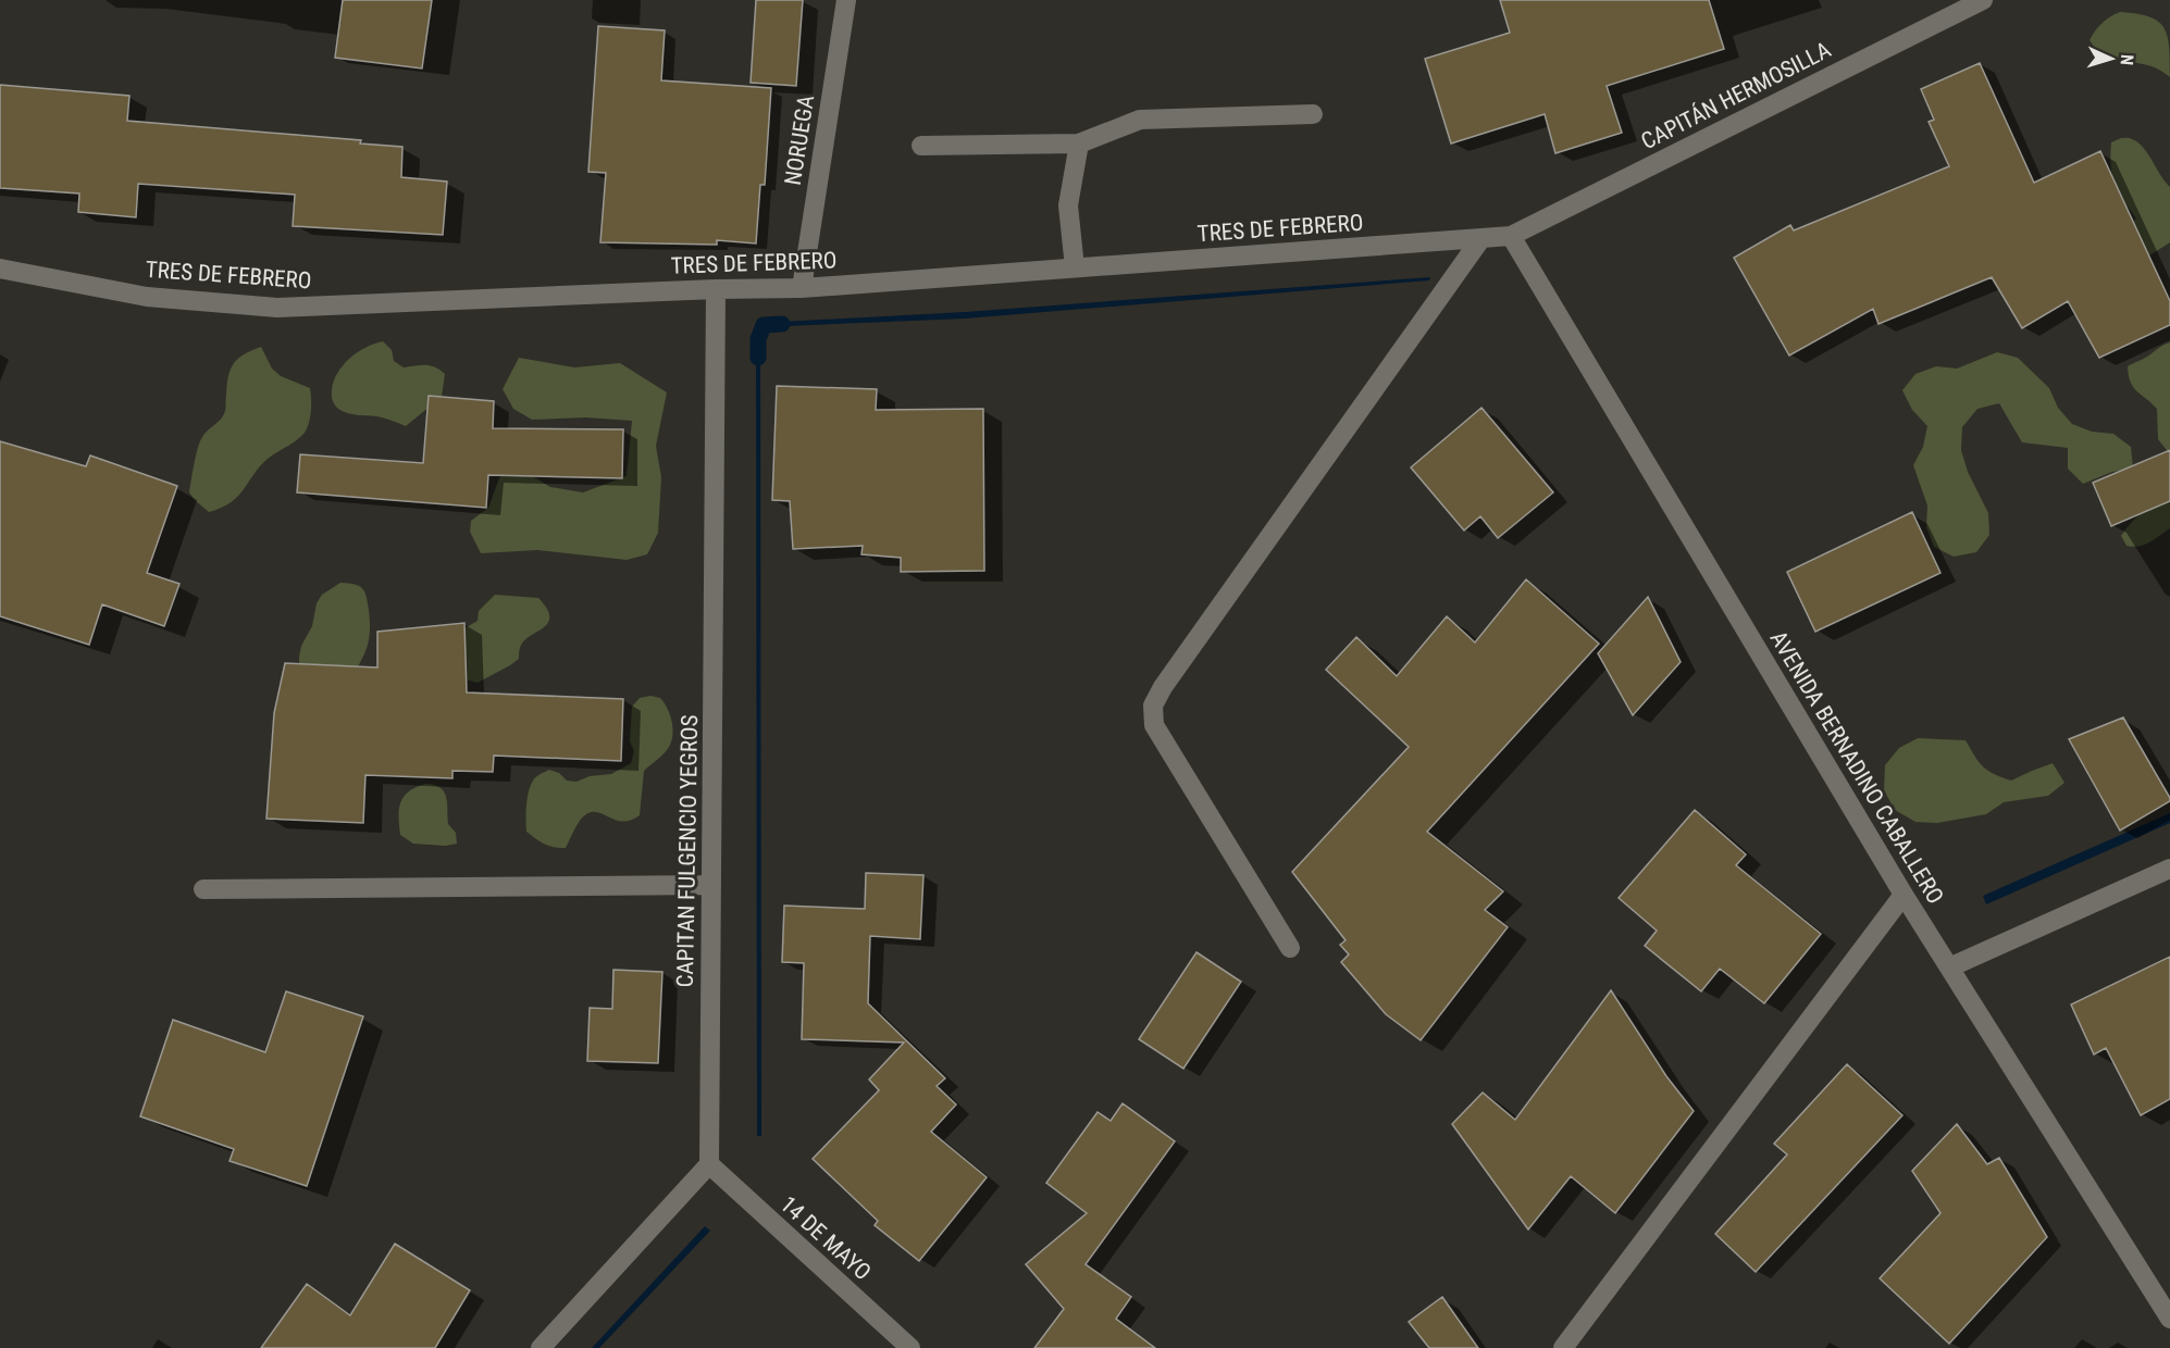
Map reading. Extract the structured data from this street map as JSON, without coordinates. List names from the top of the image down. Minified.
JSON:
{"streets":{"street":["CAPITÁN HERMOSILLA","NORUEGA","TRES DE FEBRERO","AVENIDA BERNADINO CABALLERO","CAPITAN FULGENCIO YEGROS","14 DE MAYO"]},"crossings":[["CAPITÁN HERMOSILLA","TRES DE FEBRERO"],["CAPITÁN HERMOSILLA","AVENIDA BERNADINO CABALLERO"],["NORUEGA","TRES DE FEBRERO"],["TRES DE FEBRERO","AVENIDA BERNADINO CABALLERO"],["TRES DE FEBRERO","CAPITAN FULGENCIO YEGROS"],["CAPITAN FULGENCIO YEGROS","14 DE MAYO"]],"north":"right"}
